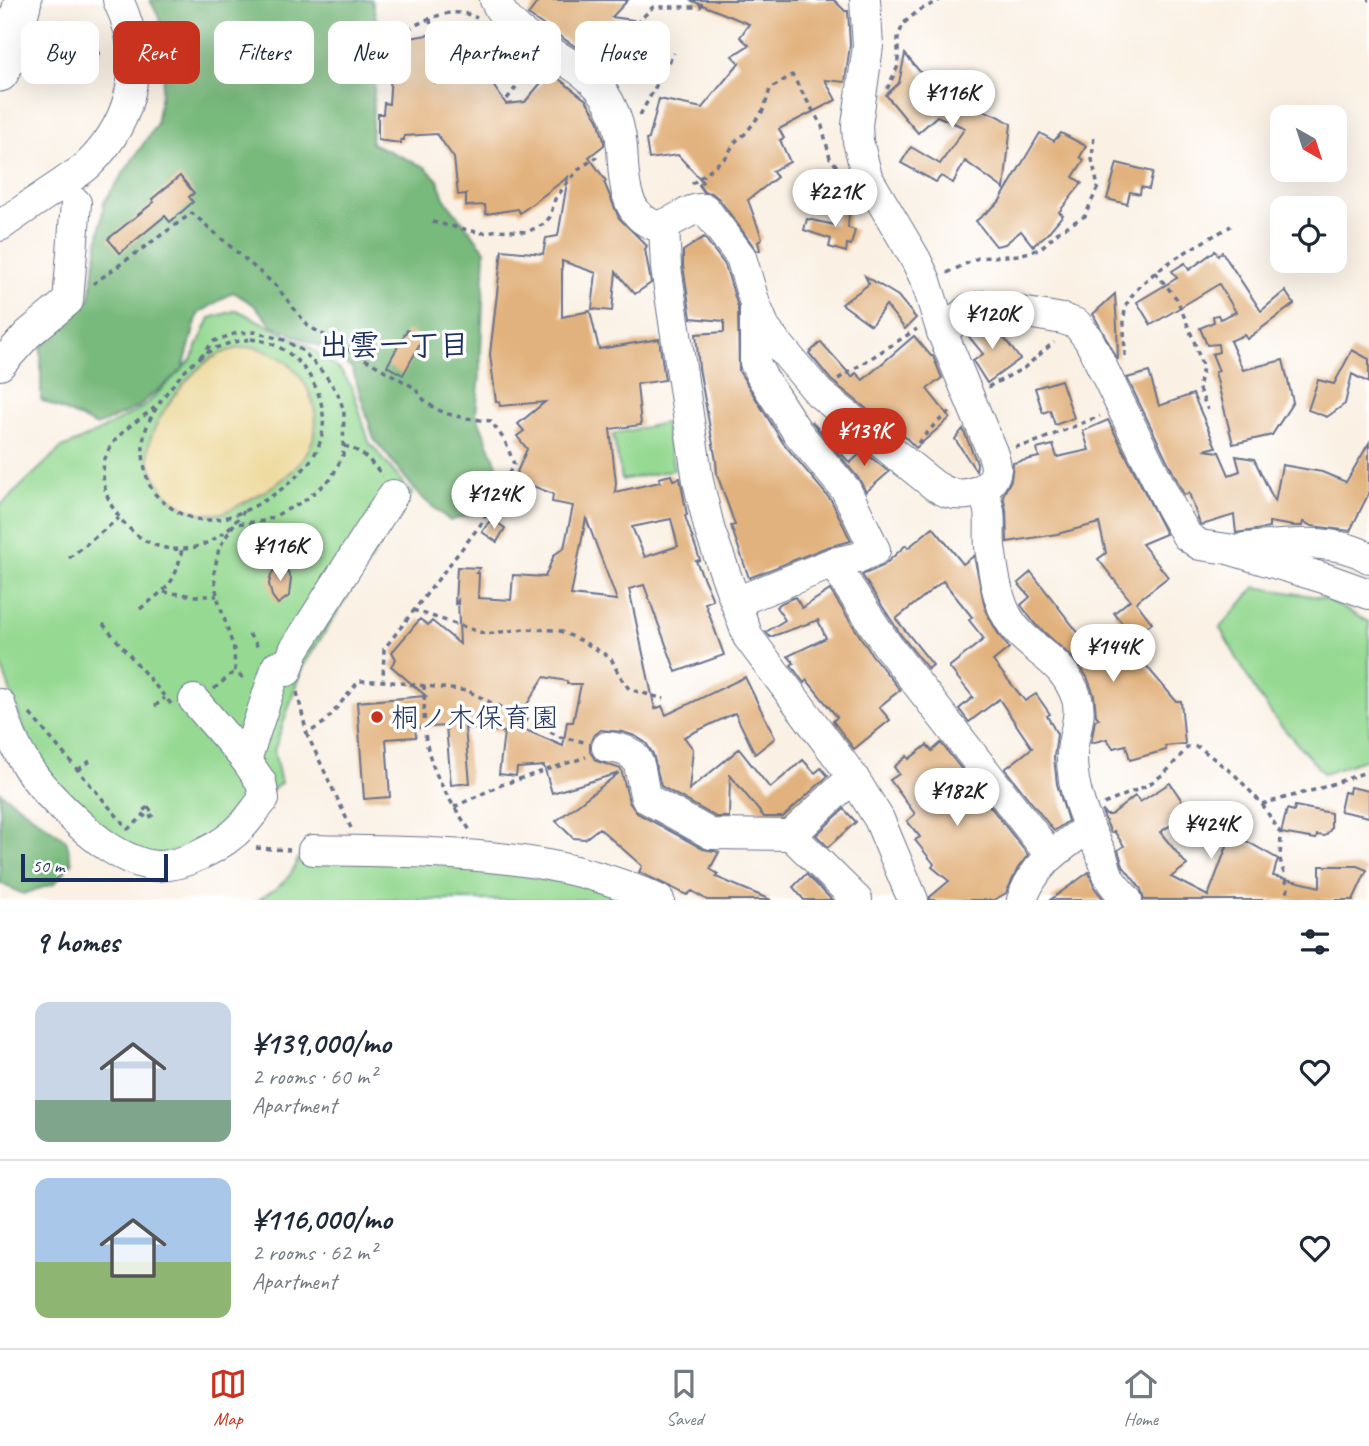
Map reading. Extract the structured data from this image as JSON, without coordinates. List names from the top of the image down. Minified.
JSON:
{"districts":["出雲一丁目"],"places":["桐ノ木保育園"],"scale_bar":"50 m","north":"bottom right","page":{"chip":["Buy","Rent","Filters","New","Apartment","House"],"price":["¥116K","¥221K","¥120K","¥139K","¥124K","¥116K","¥144K","¥182K","¥424K"],"scale":"50 m","heading":"9 homes","list":[{"name":"¥139,000/mo","note":"2 rooms · 60 m² · Apartment"},{"name":"¥116,000/mo","note":"2 rooms · 62 m² · Apartment"}],"tabs":["Map","Saved","Home"]}}
